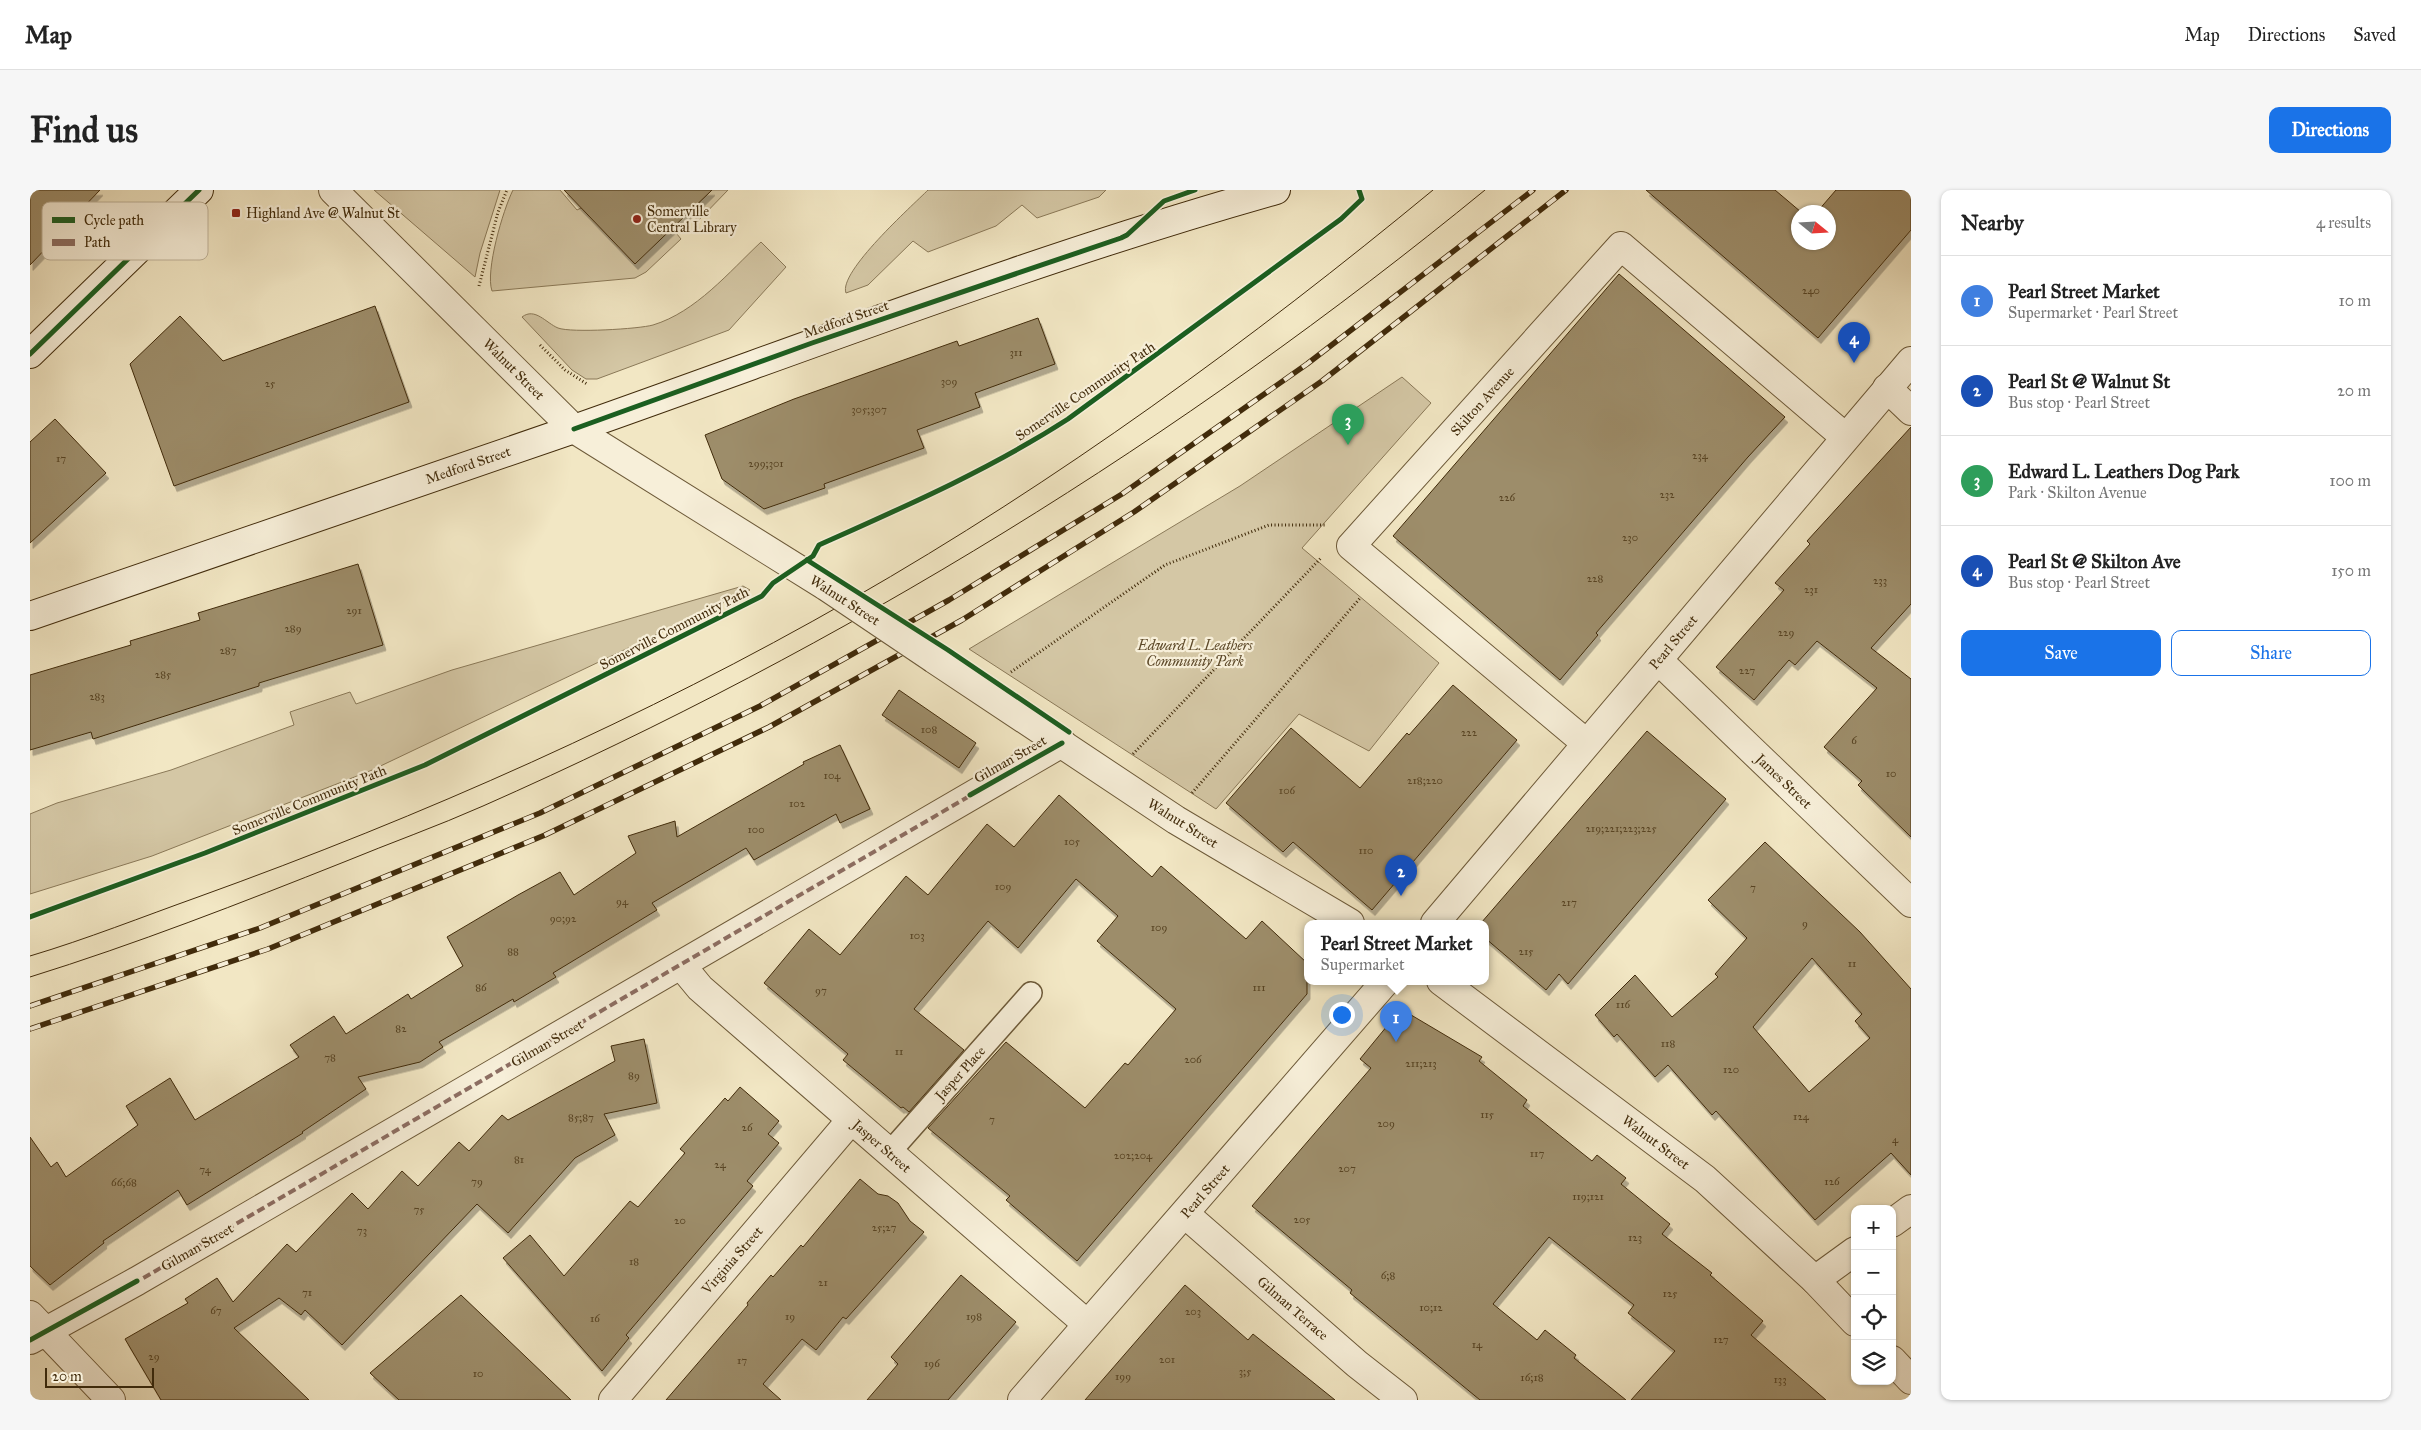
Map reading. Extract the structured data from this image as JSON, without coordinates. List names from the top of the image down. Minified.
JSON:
{"streets":{"street":["Medford Street","Walnut Street","Skilton Avenue","Pearl Street","Gilman Street","James Street","Jasper Street","Virginia Street","Gilman Terrace"],"lane":["Jasper Place"],"cycle path":["Somerville Community Path"]},"crossings":[["Medford Street","Walnut Street"],["Walnut Street","Gilman Street"],["Skilton Avenue","Pearl Street"],["Pearl Street","James Street"],["Pearl Street","Jasper Street"],["Pearl Street","Gilman Terrace"],["Gilman Street","Jasper Street"],["Jasper Place","Jasper Street"],["Jasper Street","Virginia Street"]],"parks":["Edward L. Leathers Community Park"],"places":{"transit":["Highland Ave @ Walnut St"],"other":["Somerville Central Library"]},"house_numbers":["240","311","309","25","305;307","234","17","299;301","232","226","230","228","233","231","291","289","229","287","227","285","283","108","222","6","10","104","218;220","106","102","219;221;223;225","100","105","110","109","7","94","217","90;92","9","109","103","88","215","11","86","111","97","116","82","118","11","78","206","211;213","120","89","115","124","85;87","7","209","26","4","117","202;204","81","24","207","74","79","126","66;68","119;121","75","205","20","25;27","73","123","18","6;8","21","71","125","10;12","67","203","19","198","16","127","14","29","201","17","196","3;5","10","199","16;18","133"],"legend":["Cycle path","Path"],"scale_bar":"20 m","north":"right","page":{"header":"Map","nav":["Map","Directions","Saved"],"buttons":["Directions",["Save","Share"]],"title":"Find us","heading":["Nearby","4 results"],"list":[{"mark":"1","name":"Pearl Street Market","note":"Supermarket · Pearl Street","value":"10 m"},{"mark":"2","name":"Pearl St @ Walnut St","note":"Bus stop · Pearl Street","value":"20 m"},{"mark":"3","name":"Edward L. Leathers Dog Park","note":"Park · Skilton Avenue","value":"100 m"},{"mark":"4","name":"Pearl St @ Skilton Ave","note":"Bus stop · Pearl Street","value":"150 m"}],"pins":["4","3","2","1"],"popup":["Pearl Street Market","Supermarket"],"map_buttons":["+","−"],"scale":"20 m"}}
